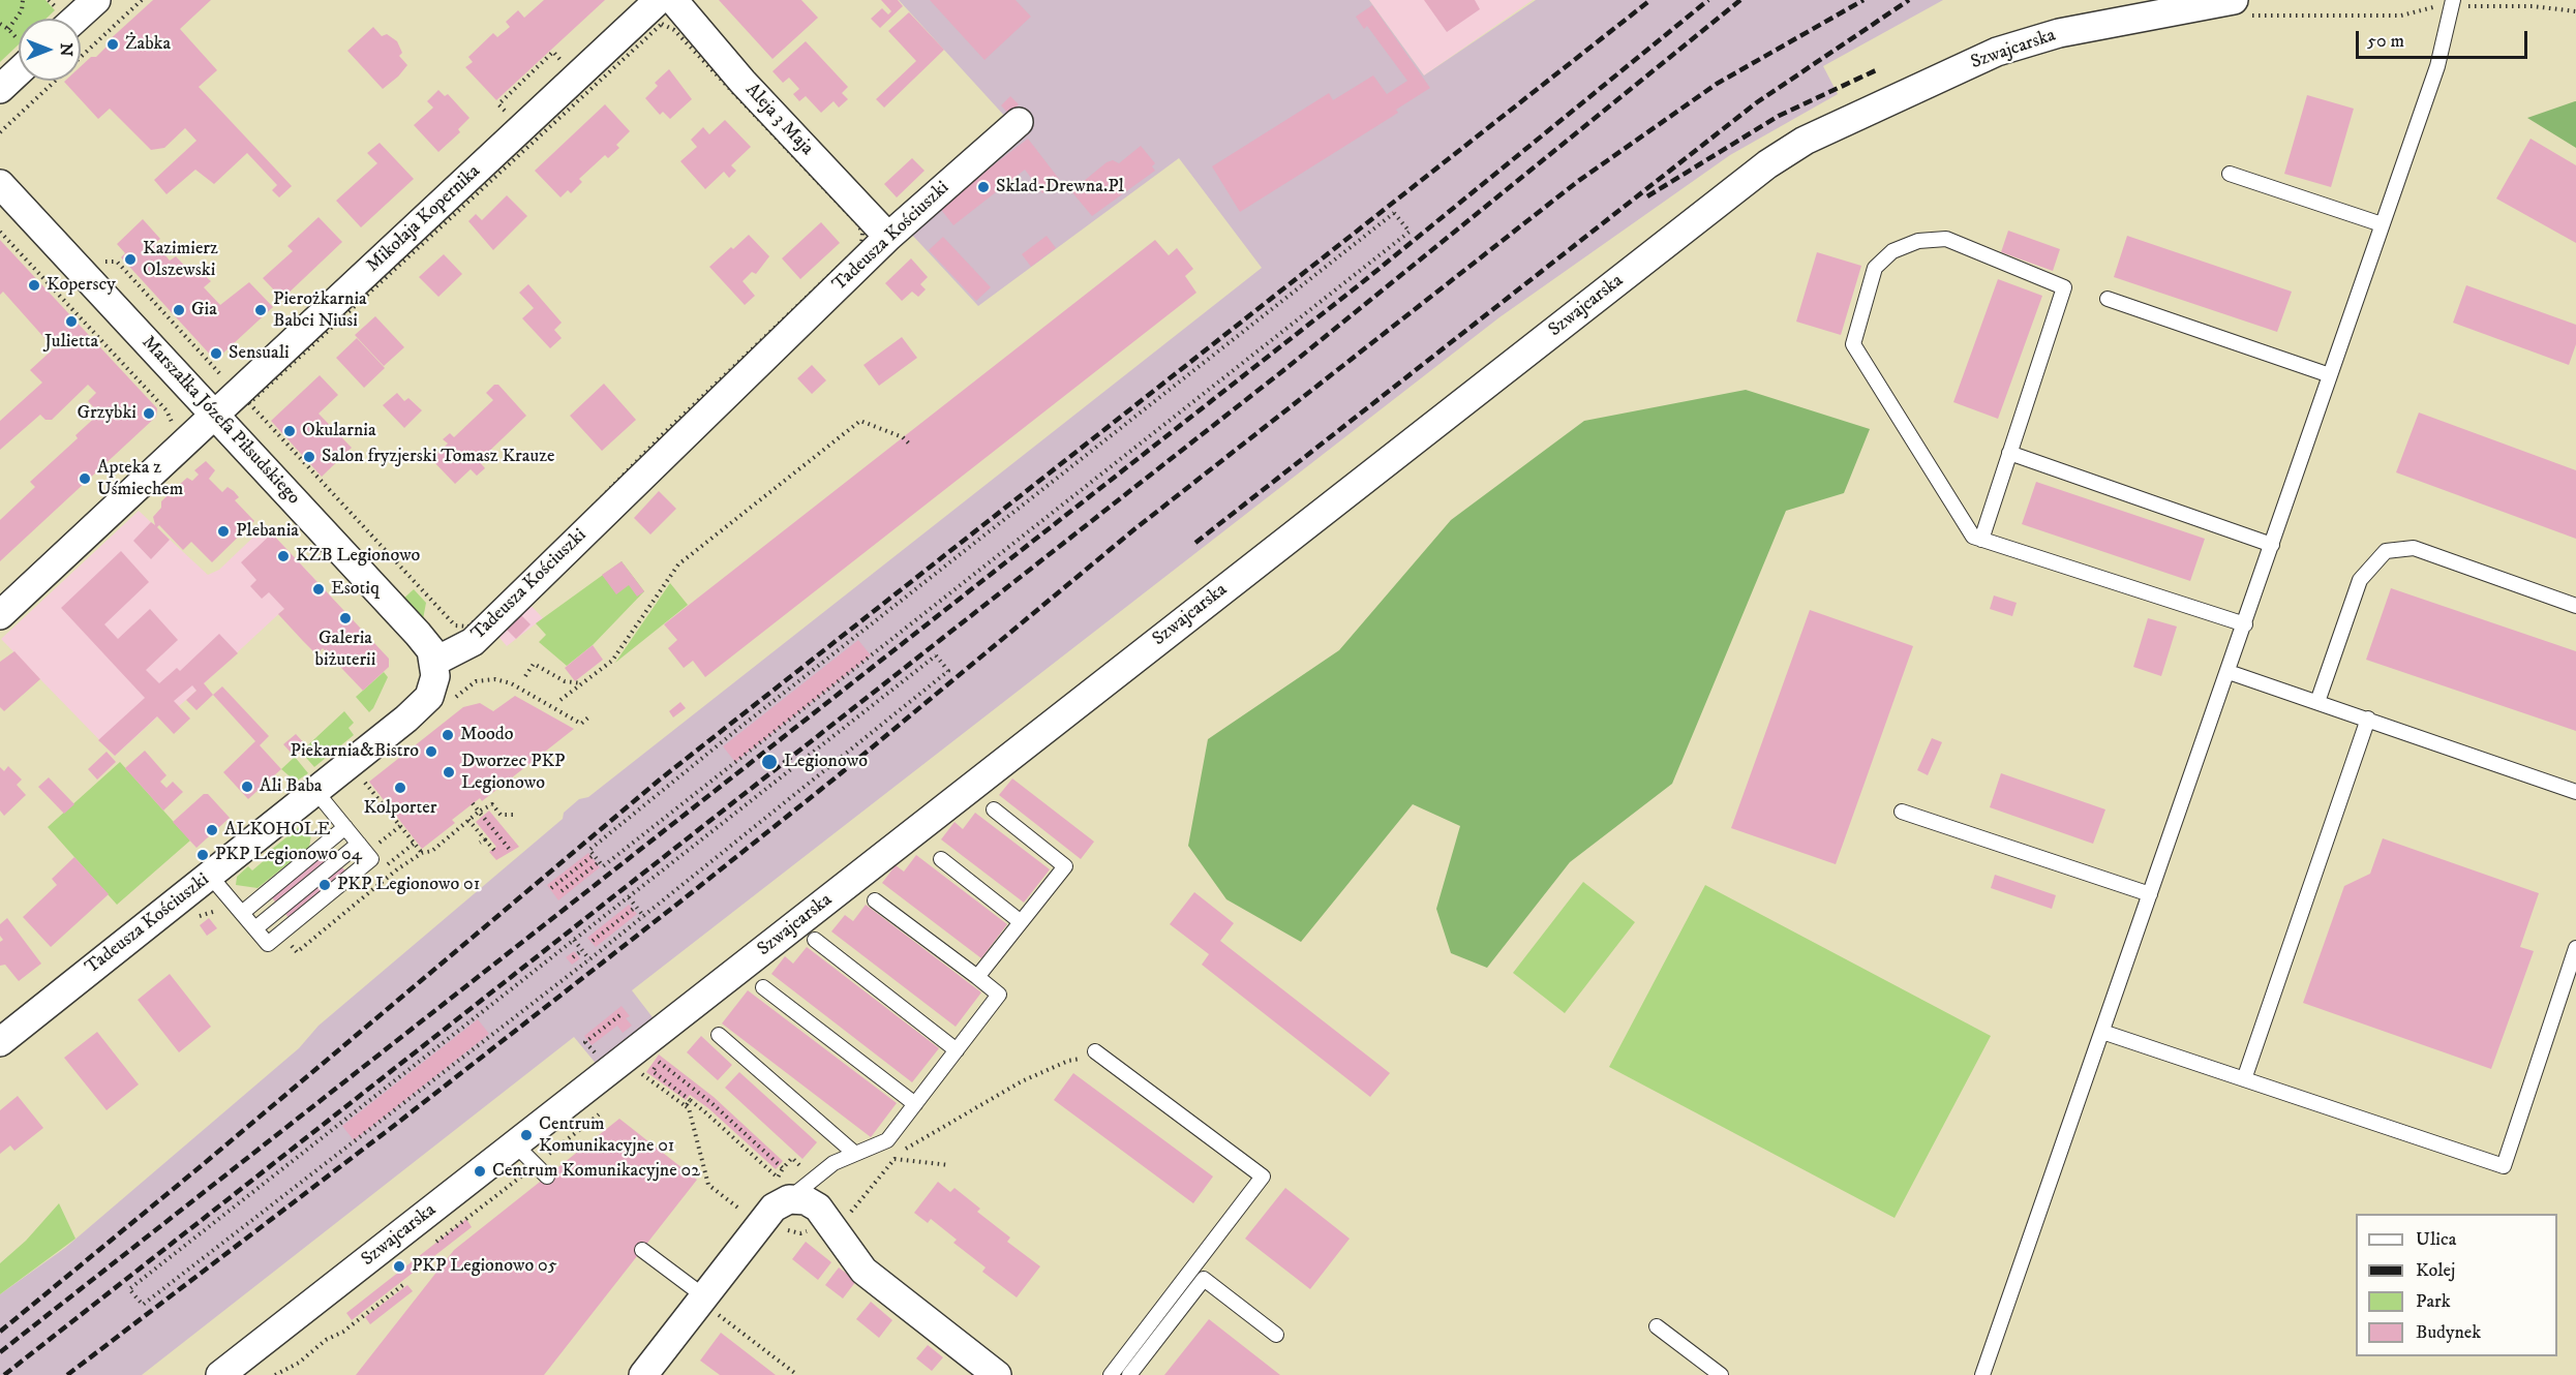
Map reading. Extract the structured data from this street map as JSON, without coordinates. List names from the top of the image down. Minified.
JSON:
{"streets":{"street":["Szwajcarska","Aleja 3 Maja","Mikołaja Kopernika","Tadeusza Kościuszki","Marszałka Józefa Piłsudskiego"]},"crossings":[["Aleja 3 Maja","Tadeusza Kościuszki"],["Mikołaja Kopernika","Marszałka Józefa Piłsudskiego"],["Tadeusza Kościuszki","Marszałka Józefa Piłsudskiego"]],"places":["Żabka","Sklad-Drewna.Pl","Kazimierz Olszewski","Koperscy","Gia","Pierożkarnia Babci Niusi","Julietta","Sensuali","Grzybki","Okularnia","Salon fryzjerski Tomasz Krauze","Apteka z Uśmiechem","Plebania","KZB Legionowo","Esotiq","Galeria biżuterii","Moodo","Piekarnia&Bistro","Legionowo","Dworzec PKP Legionowo","Ali Baba","Kolporter","ALKOHOLE","PKP Legionowo 04","PKP Legionowo 01","Centrum Komunikacyjne 01","Centrum Komunikacyjne 02","PKP Legionowo 05"],"legend":["Ulica","Kolej","Park","Budynek"],"scale_bar":"50 m","north":"right"}
